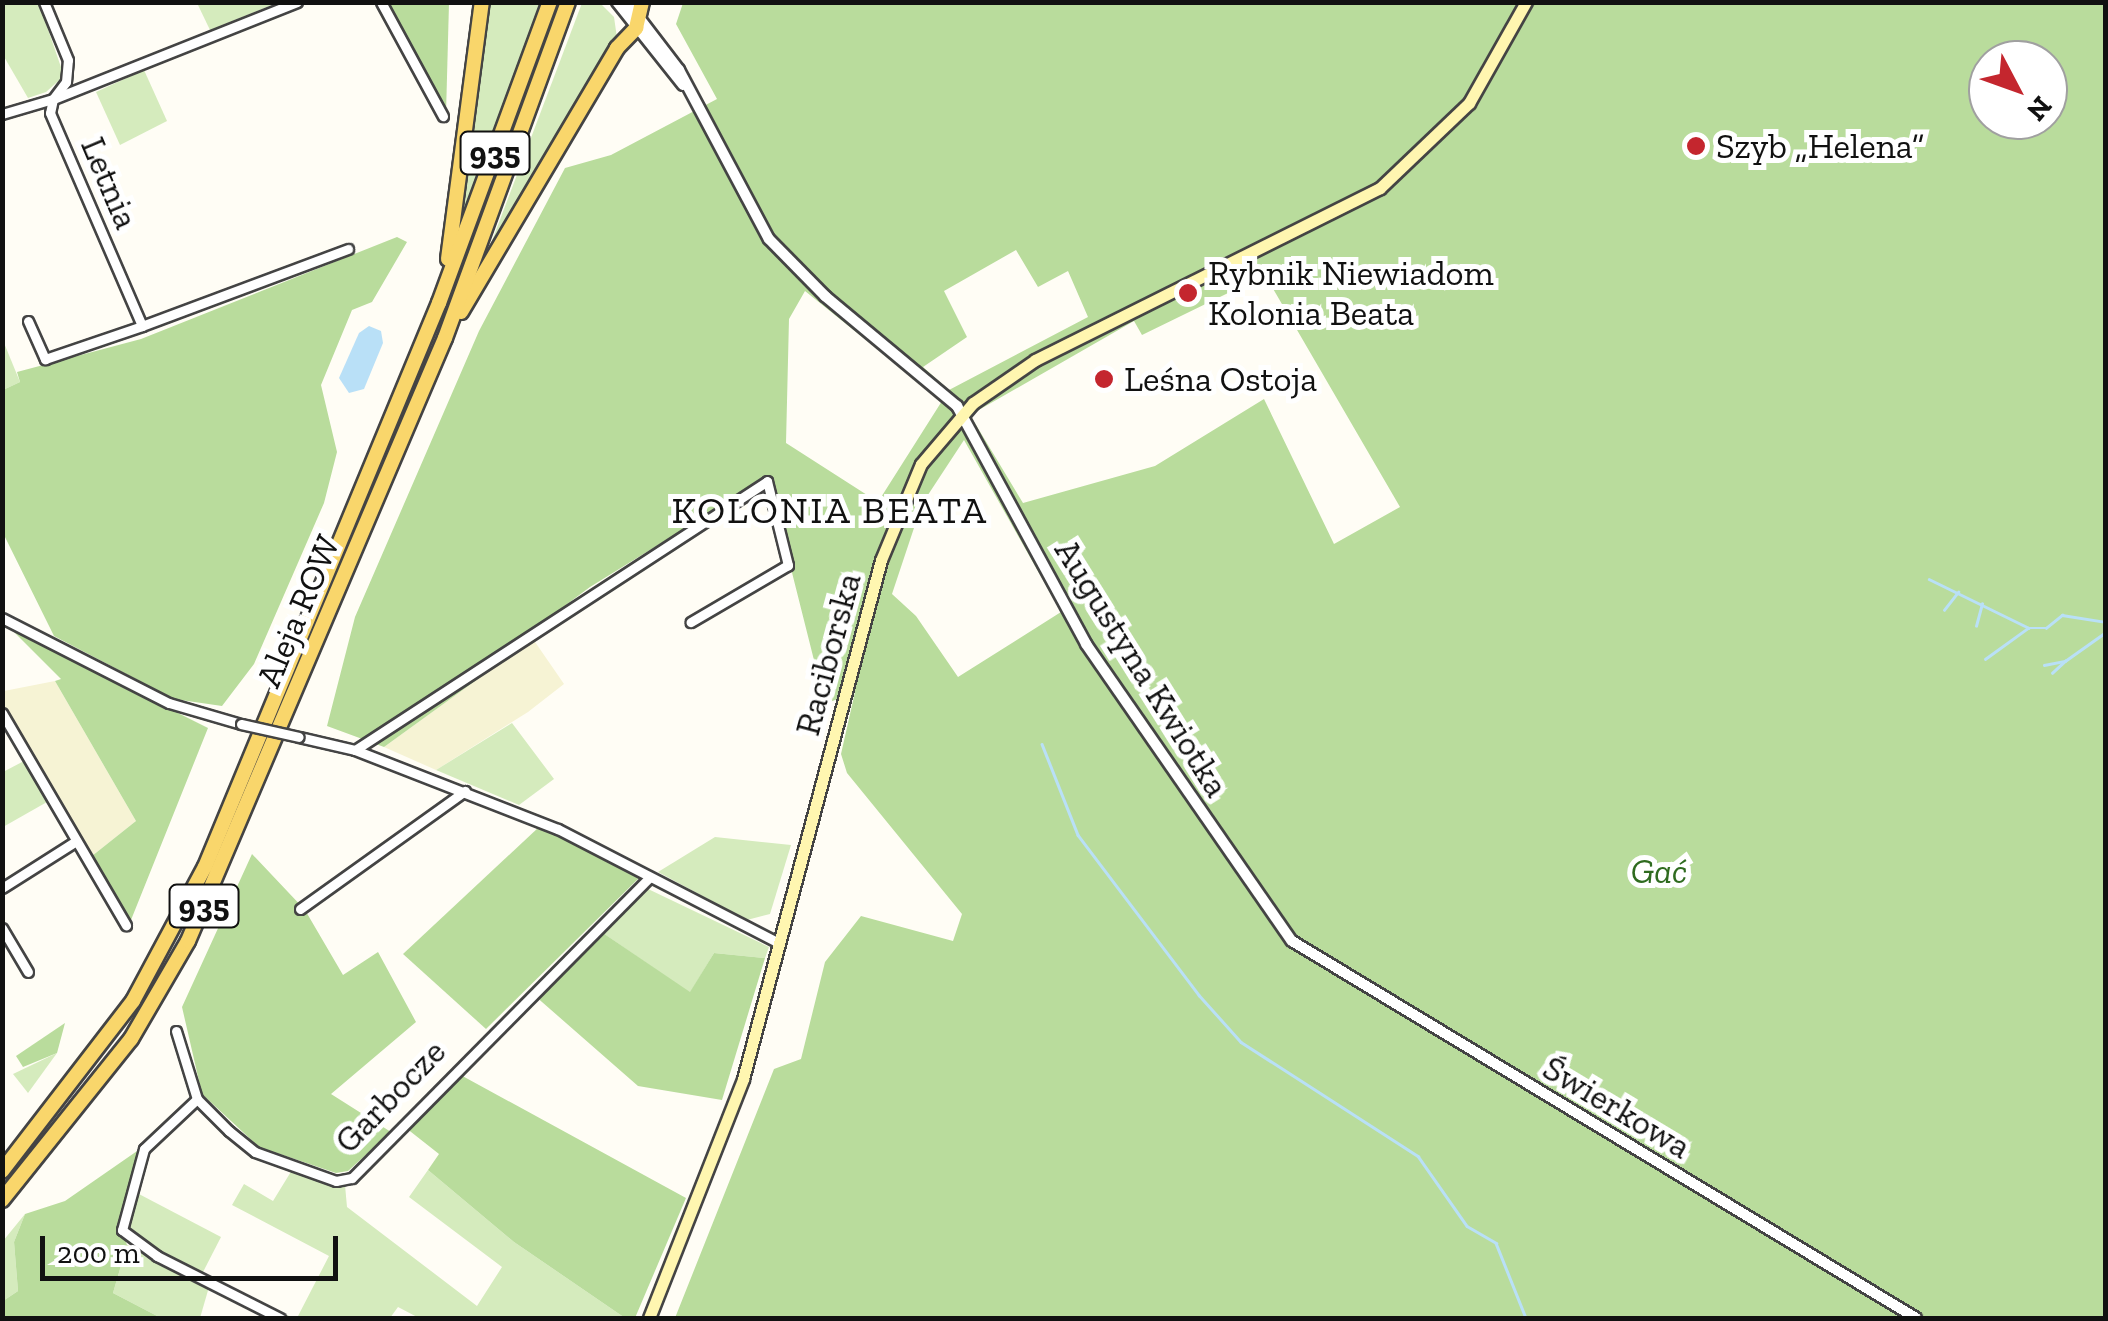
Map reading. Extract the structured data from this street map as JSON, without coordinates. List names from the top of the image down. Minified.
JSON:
{"streets":{"main road":["935","Aleja ROW","Raciborska"],"street":["Letnia","Augustyna Kwiotka","Garbocze","Świerkowa"]},"crossings":[["Raciborska","Augustyna Kwiotka"],["Augustyna Kwiotka","Świerkowa"]],"districts":["KOLONIA BEATA"],"parks":["Gać"],"places":["Szyb „Helena”","Rybnik Niewiadom Kolonia Beata","Leśna Ostoja"],"scale_bar":"200 m","north":"bottom right"}
